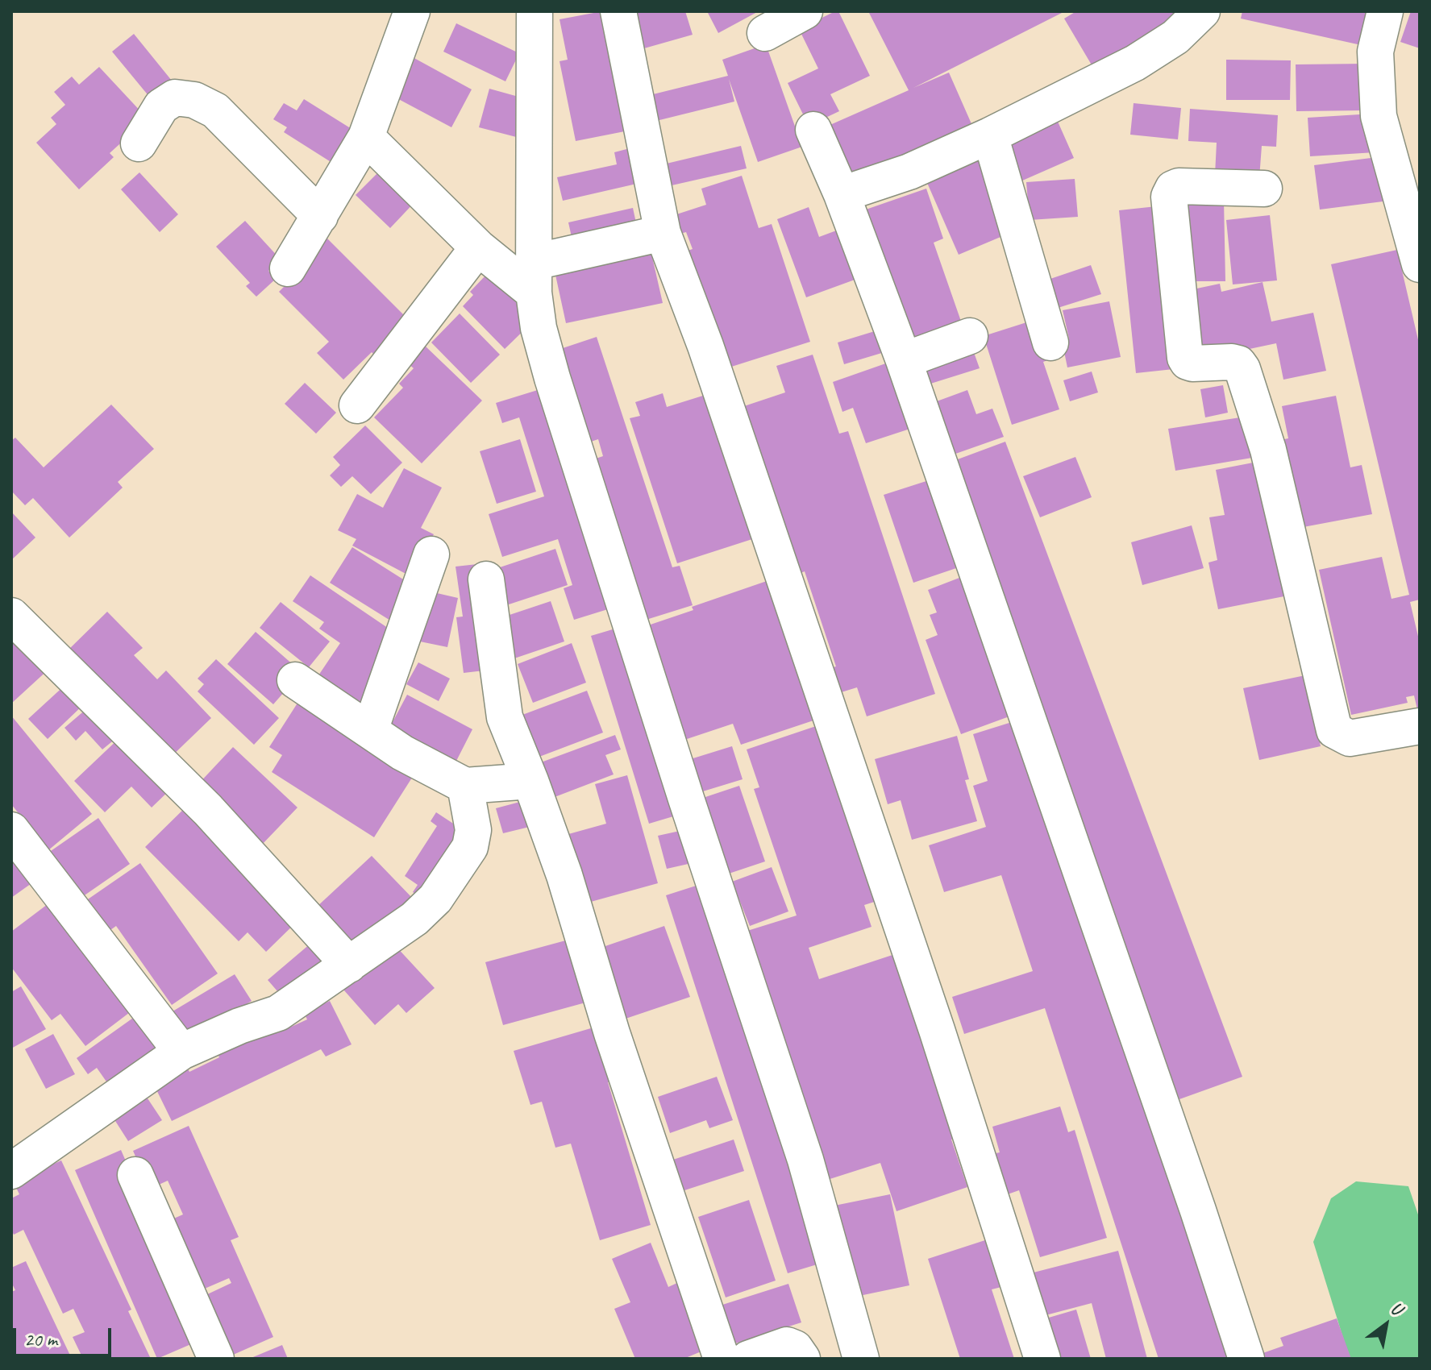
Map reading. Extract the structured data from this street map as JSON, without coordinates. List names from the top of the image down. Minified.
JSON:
{"scale_bar":"20 m","north":"top right"}
